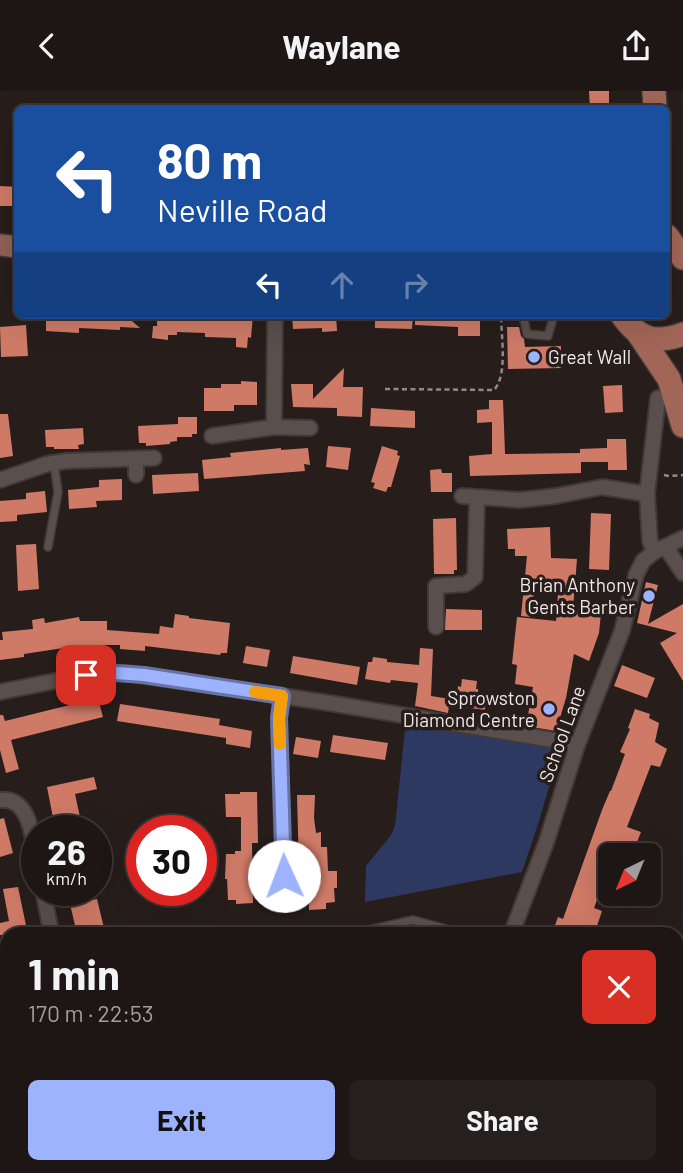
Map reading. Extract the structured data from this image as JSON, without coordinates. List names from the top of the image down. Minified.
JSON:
{"streets":{"street":["School Lane"]},"places":["Great Wall","Brian Anthony Gents Barber","Sprowston Diamond Centre"],"north":"bottom left","page":{"header":"Waylane","turn":["80 m","Neville Road"],"speed":"26 km/h","limit":"30","heading":["1 min","170 m · 22:53"],"buttons":["Exit","Share"]}}
